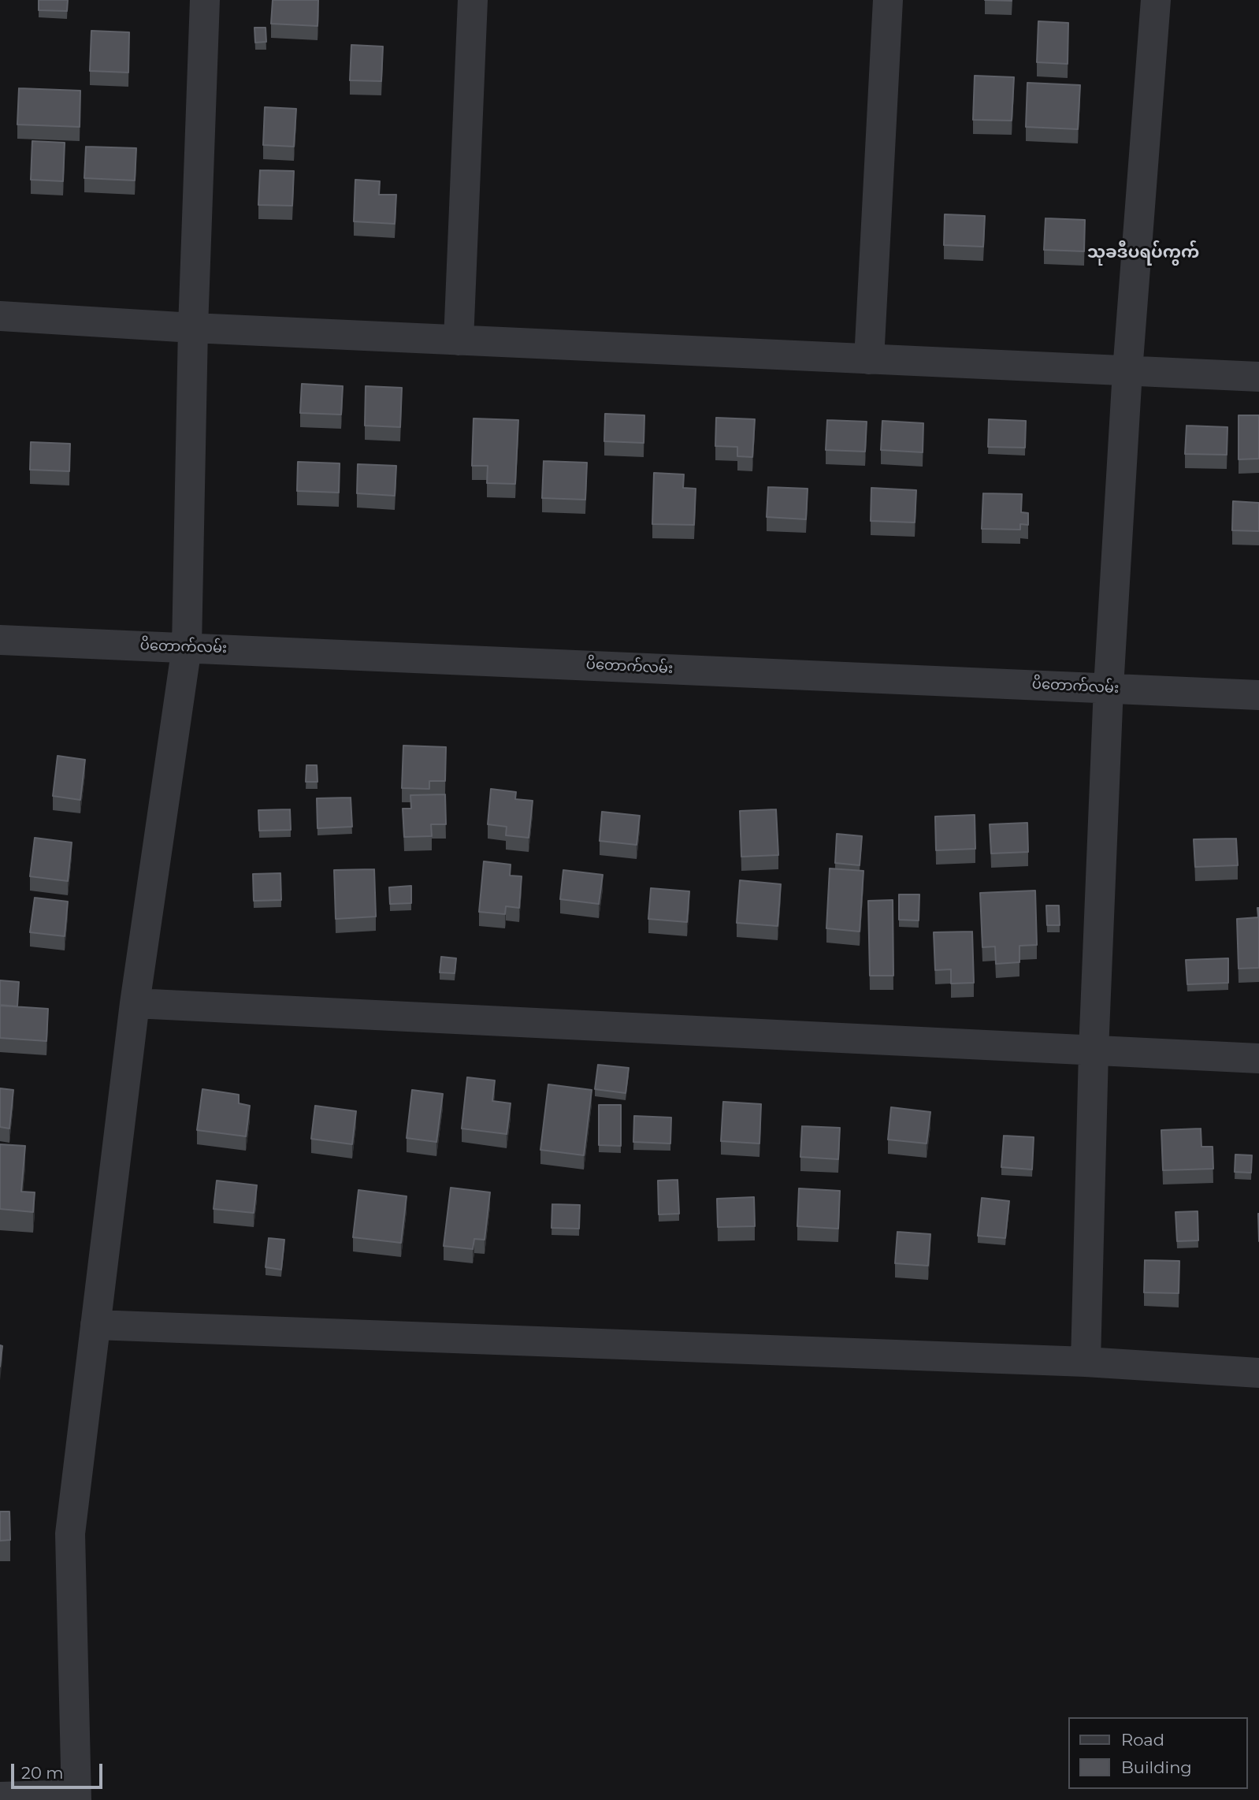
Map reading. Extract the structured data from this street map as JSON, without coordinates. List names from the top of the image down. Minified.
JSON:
{"streets":{"street":["ပိတောက်လမ်း"]},"districts":["သုခဒီပရပ်ကွက်"],"legend":["Road","Building"],"scale_bar":"20 m"}
